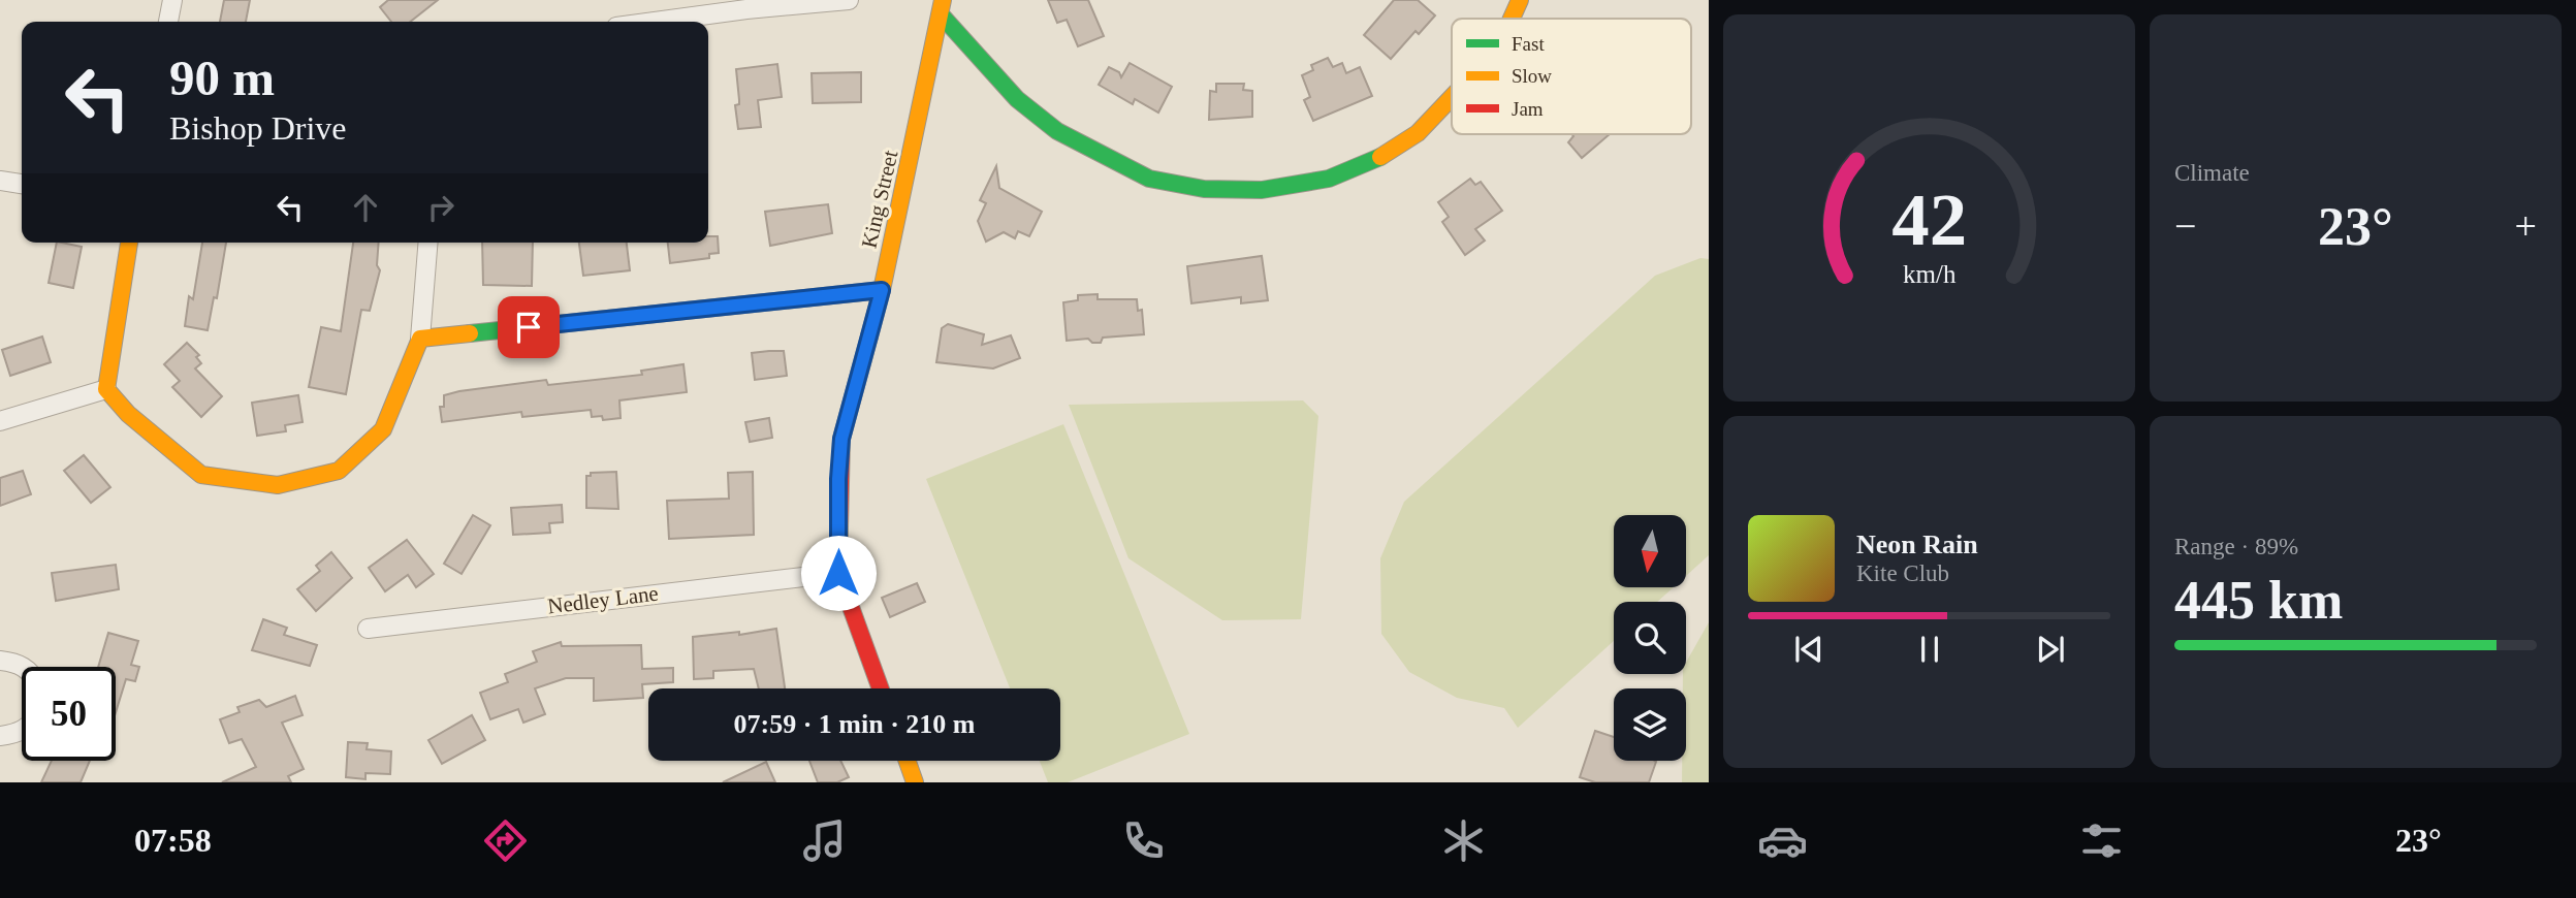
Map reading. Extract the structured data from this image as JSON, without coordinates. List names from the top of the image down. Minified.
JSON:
{"streets":{"street":["King Street","Nedley Lane"]},"crossings":[["King Street","Nedley Lane"]],"legend":["Fast","Slow","Jam"],"north":"bottom","page":{"tile":["Climate",["Range · 89%","445 km"]],"turn":["90 m","Bishop Drive"],"heat":["−","23°","+"],"song":["Neon Rain","Kite Club"],"limit":"50","trip":"07:59 · 1 min · 210 m","tabs":["07:58","23°"],"gauge":["42","km/h"]}}
